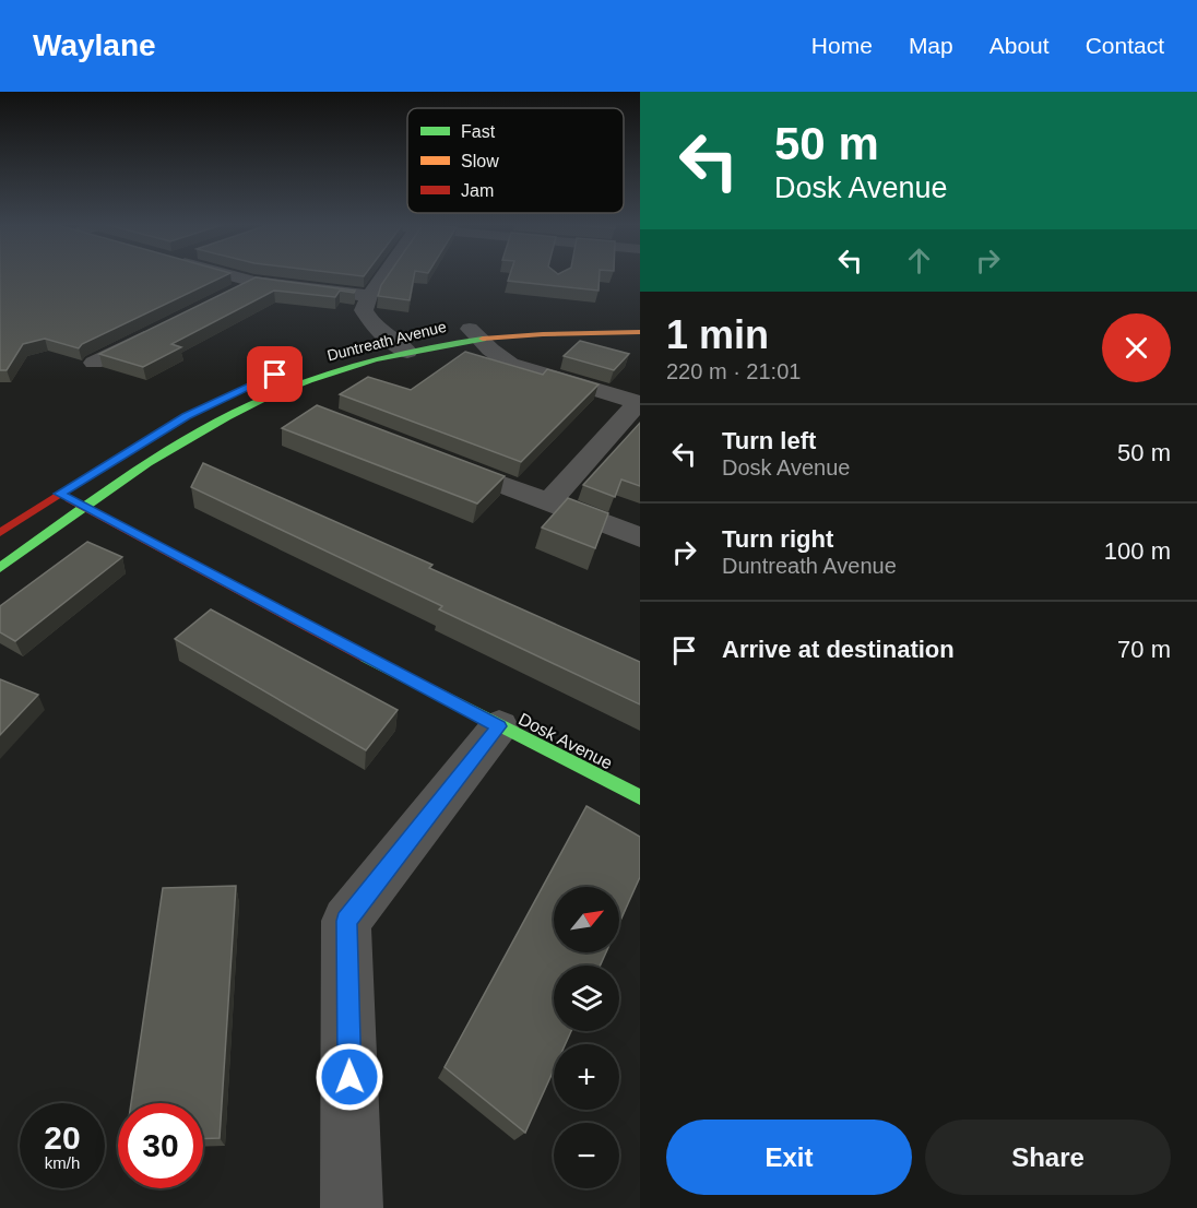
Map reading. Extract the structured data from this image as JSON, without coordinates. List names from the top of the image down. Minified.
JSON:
{"streets":{"street":["Duntreath Avenue","Dosk Avenue"]},"crossings":[["Duntreath Avenue","Dosk Avenue"]],"legend":["Fast","Slow","Jam"],"north":"top right","page":{"header":"Waylane","nav":["Home","Map","About","Contact"],"turn":["50 m","Dosk Avenue"],"heading":["1 min","220 m · 21:01"],"list":[{"name":"Turn left","note":"Dosk Avenue","value":"50 m"},{"name":"Turn right","note":"Duntreath Avenue","value":"100 m"},{"name":"Arrive at destination","value":"70 m"}],"map_buttons":["+","−"],"speed":"20 km/h","limit":"30","buttons":["Exit","Share"]}}
